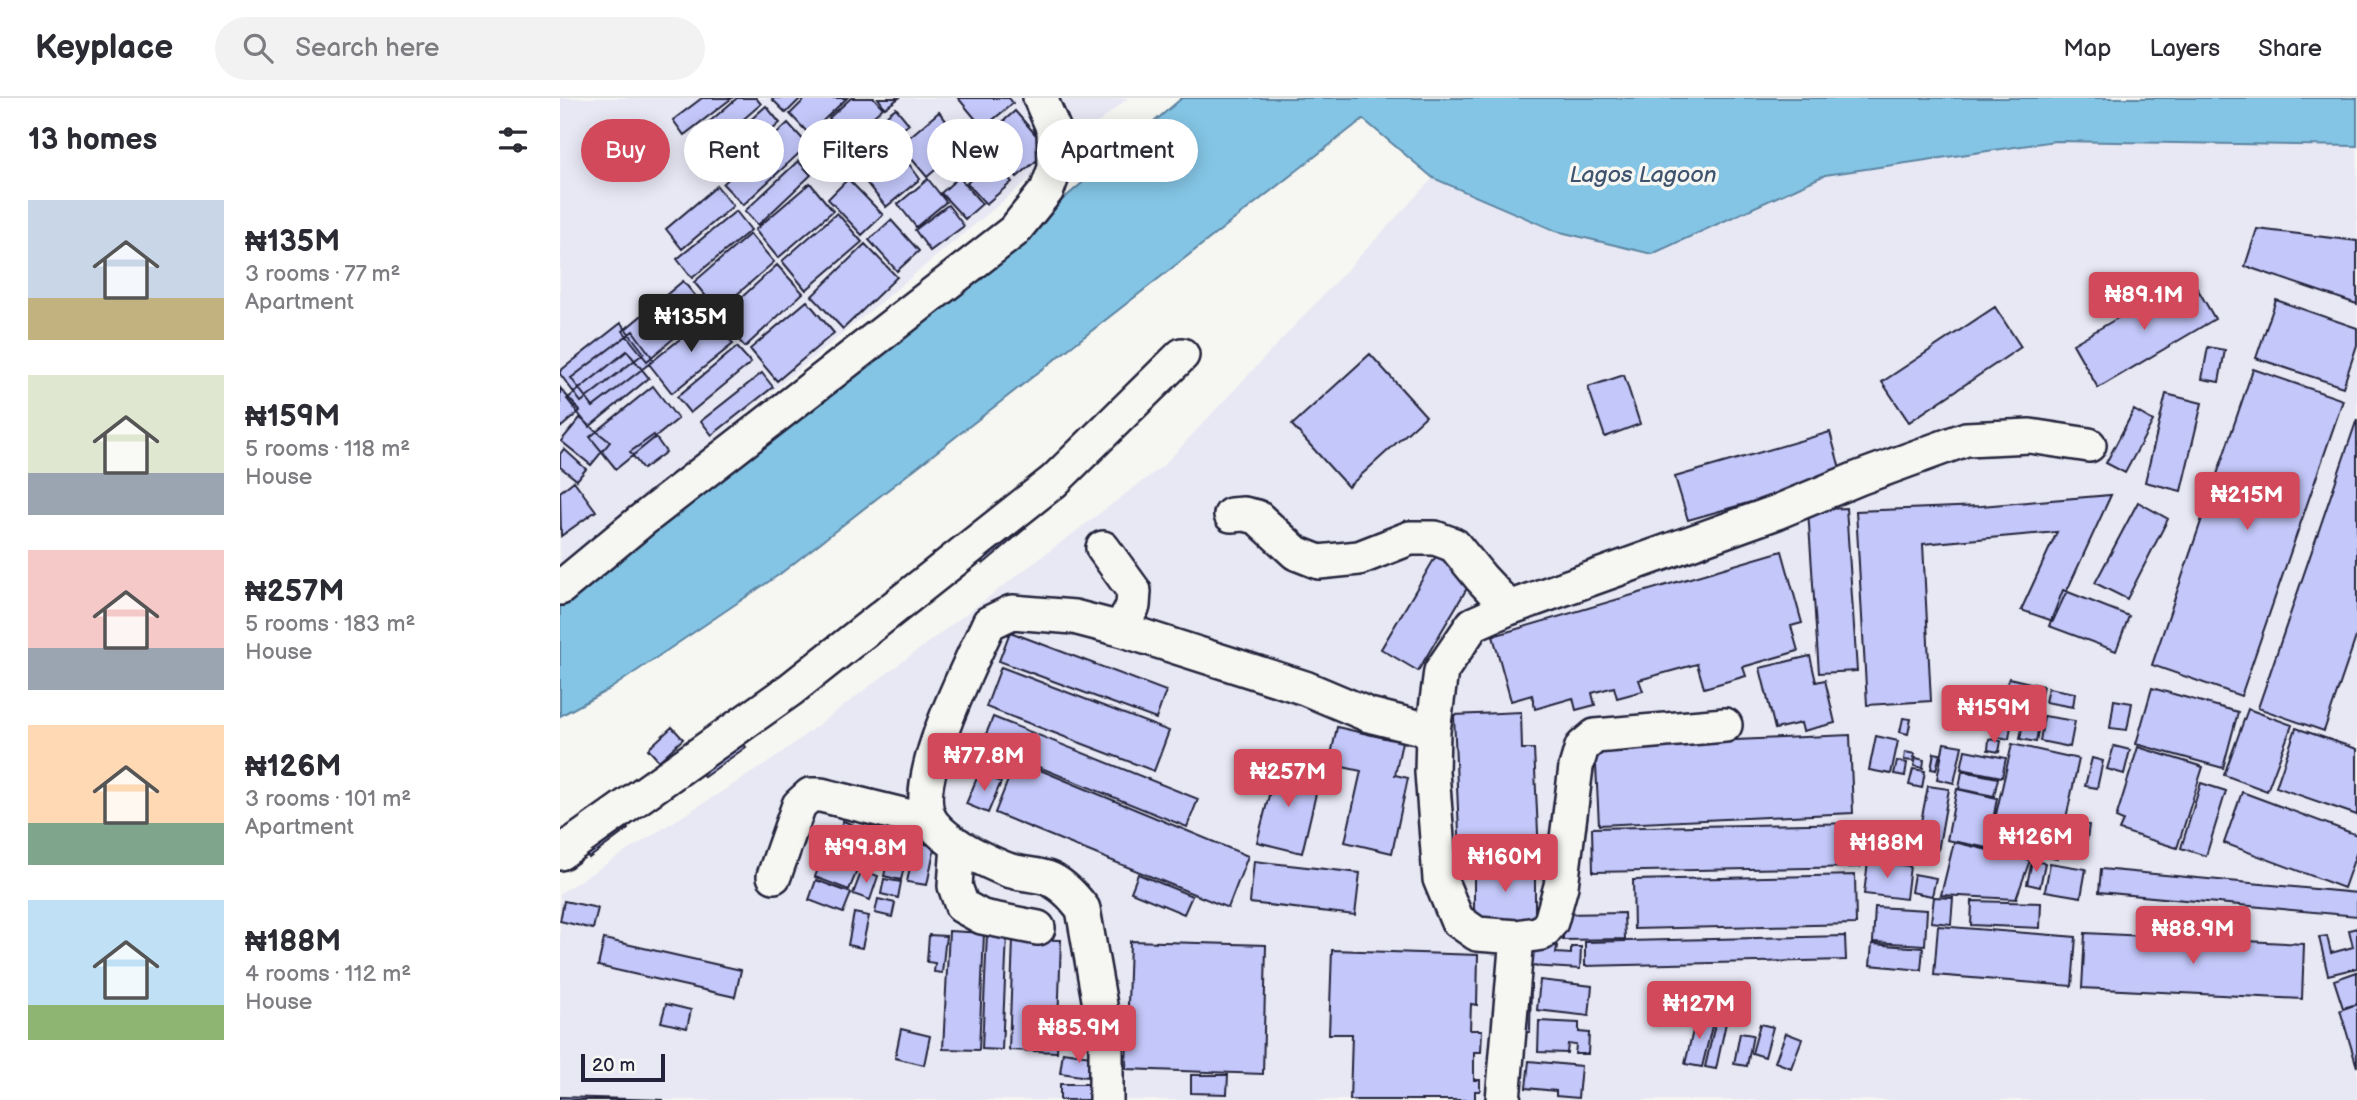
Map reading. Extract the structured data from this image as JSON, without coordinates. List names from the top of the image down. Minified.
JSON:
{"water":["Lagos Lagoon"],"scale_bar":"20 m","page":{"header":"Keyplace","search":"Search here","nav":["Map","Layers","Share"],"heading":"13 homes","chip":["Buy","Rent","Filters","New","Apartment"],"list":[{"name":"₦135M","note":"3 rooms · 77 m² · Apartment"},{"name":"₦159M","note":"5 rooms · 118 m² · House"},{"name":"₦257M","note":"5 rooms · 183 m² · House"},{"name":"₦126M","note":"3 rooms · 101 m² · Apartment"},{"name":"₦188M","note":"4 rooms · 112 m² · House"}],"price":["₦89.1M","₦135M","₦215M","₦159M","₦77.8M","₦257M","₦126M","₦188M","₦99.8M","₦160M","₦88.9M","₦127M","₦85.9M"],"scale":"20 m"}}
